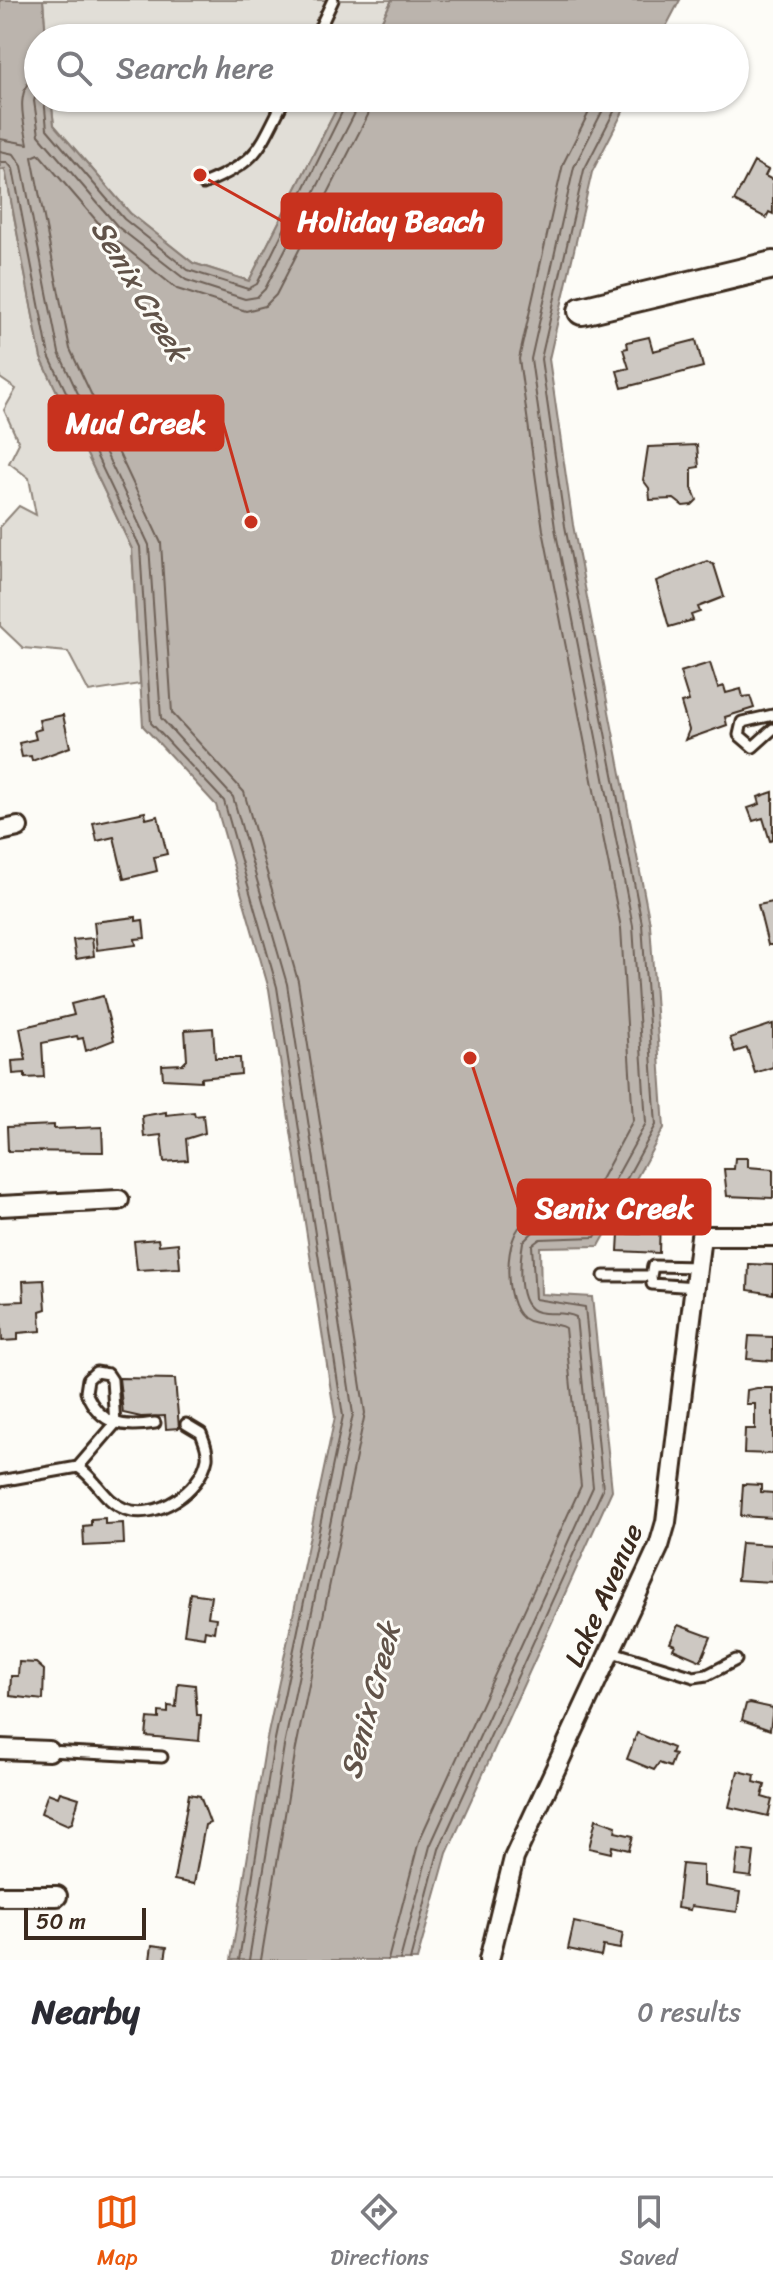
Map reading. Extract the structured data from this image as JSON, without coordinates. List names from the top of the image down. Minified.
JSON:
{"streets":{"street":["Lake Avenue"]},"water":["Senix Creek"],"places":["Holiday Beach","Mud Creek","Senix Creek"],"scale_bar":"50 m","page":{"search":"Search here","scale":"50 m","heading":["Nearby","0 results"],"nav":["Map","Directions","Saved"]}}
